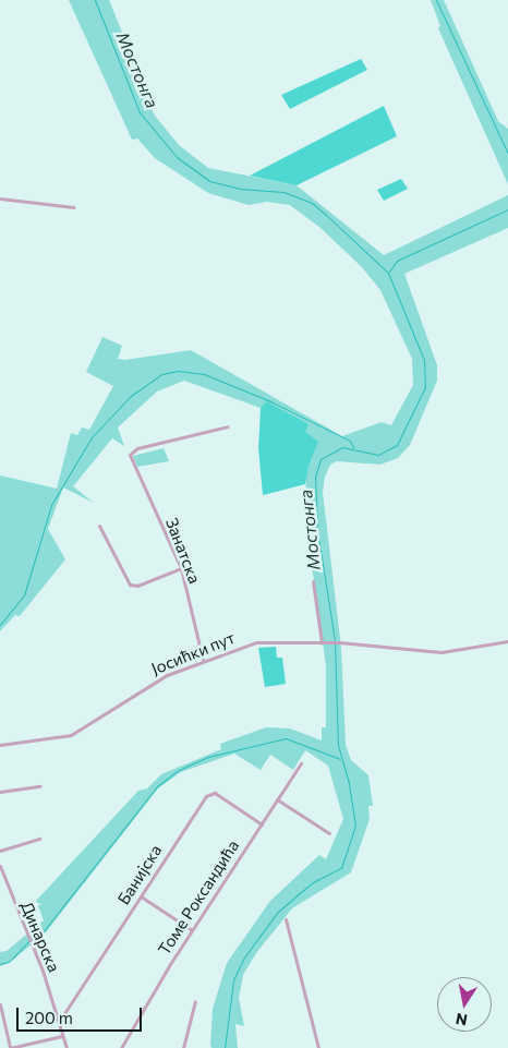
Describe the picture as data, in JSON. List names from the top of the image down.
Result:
{
  "streets": {
    "street": [
      "Занатска",
      "Јосићки пут",
      "Банијска",
      "Томе Роксандића",
      "Динарска"
    ]
  },
  "crossings": [
    ["Занатска", "Јосићки пут"],
    ["Банијска", "Томе Роксандића"],
    ["Банијска", "Динарска"]
  ],
  "water": ["Мостонга"],
  "scale_bar": "200 m",
  "north": "bottom"
}
